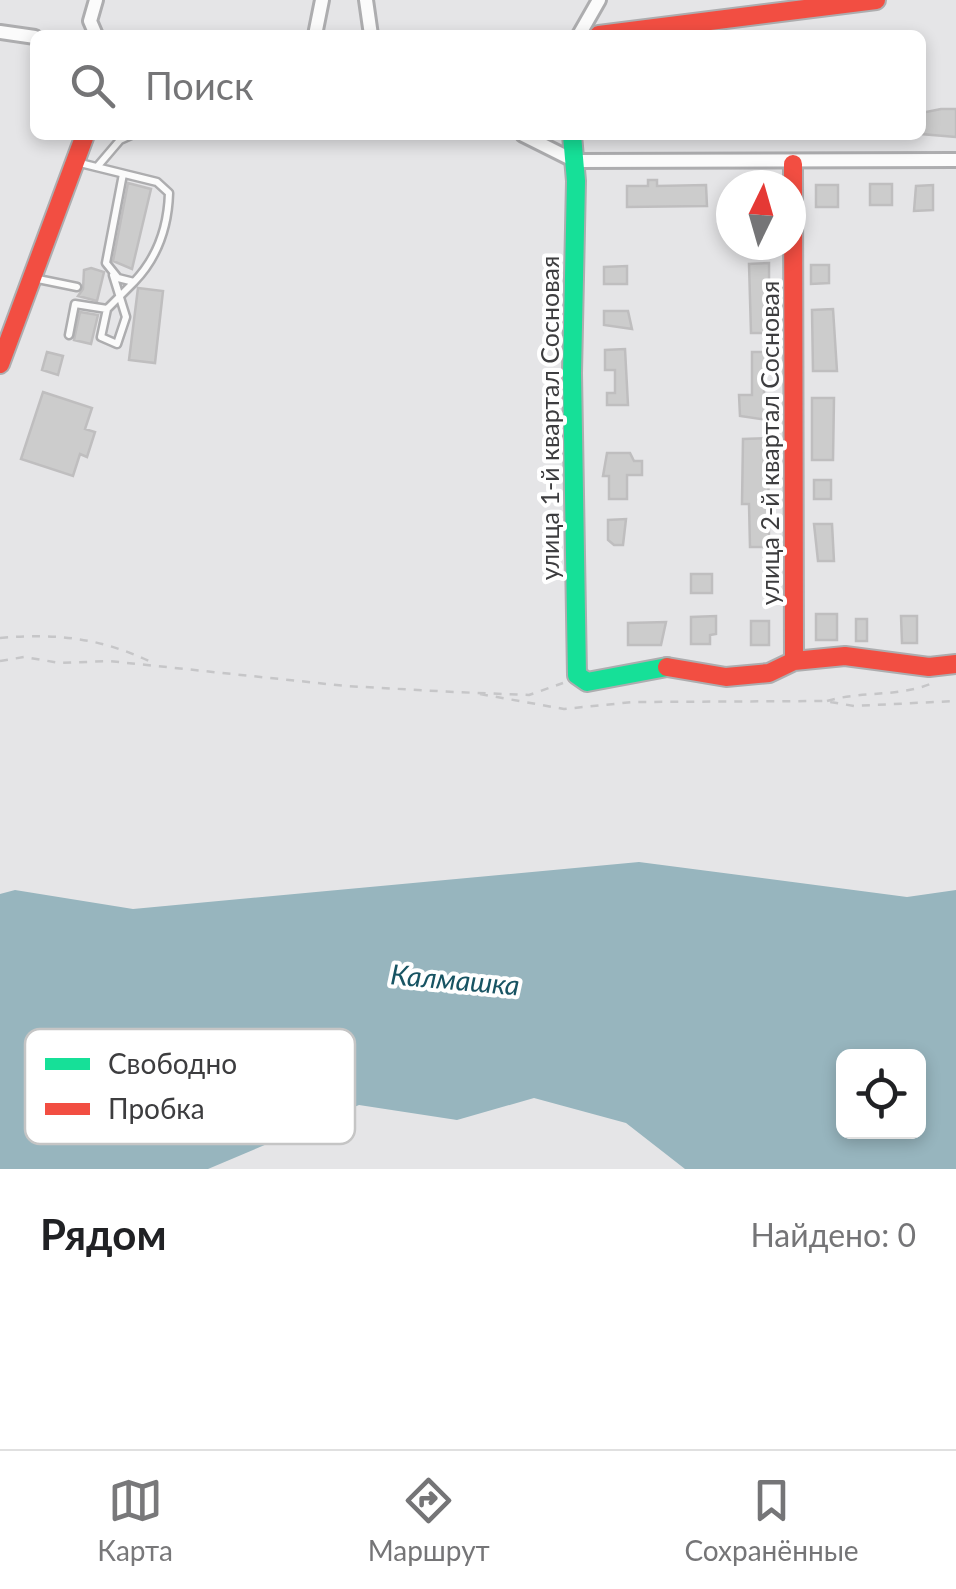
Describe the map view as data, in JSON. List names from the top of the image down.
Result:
{
  "streets": {
    "street": ["улица 1-й квартал Сосновая", "улица 2-й квартал Сосновая"]
  },
  "water": ["Калмашка"],
  "legend": ["Свободно", "Пробка"],
  "north": "top",
  "page": {
    "search": "Поиск",
    "heading": ["Рядом", "Найдено: 0"],
    "nav": ["Карта", "Маршрут", "Сохранённые"]
  }
}
